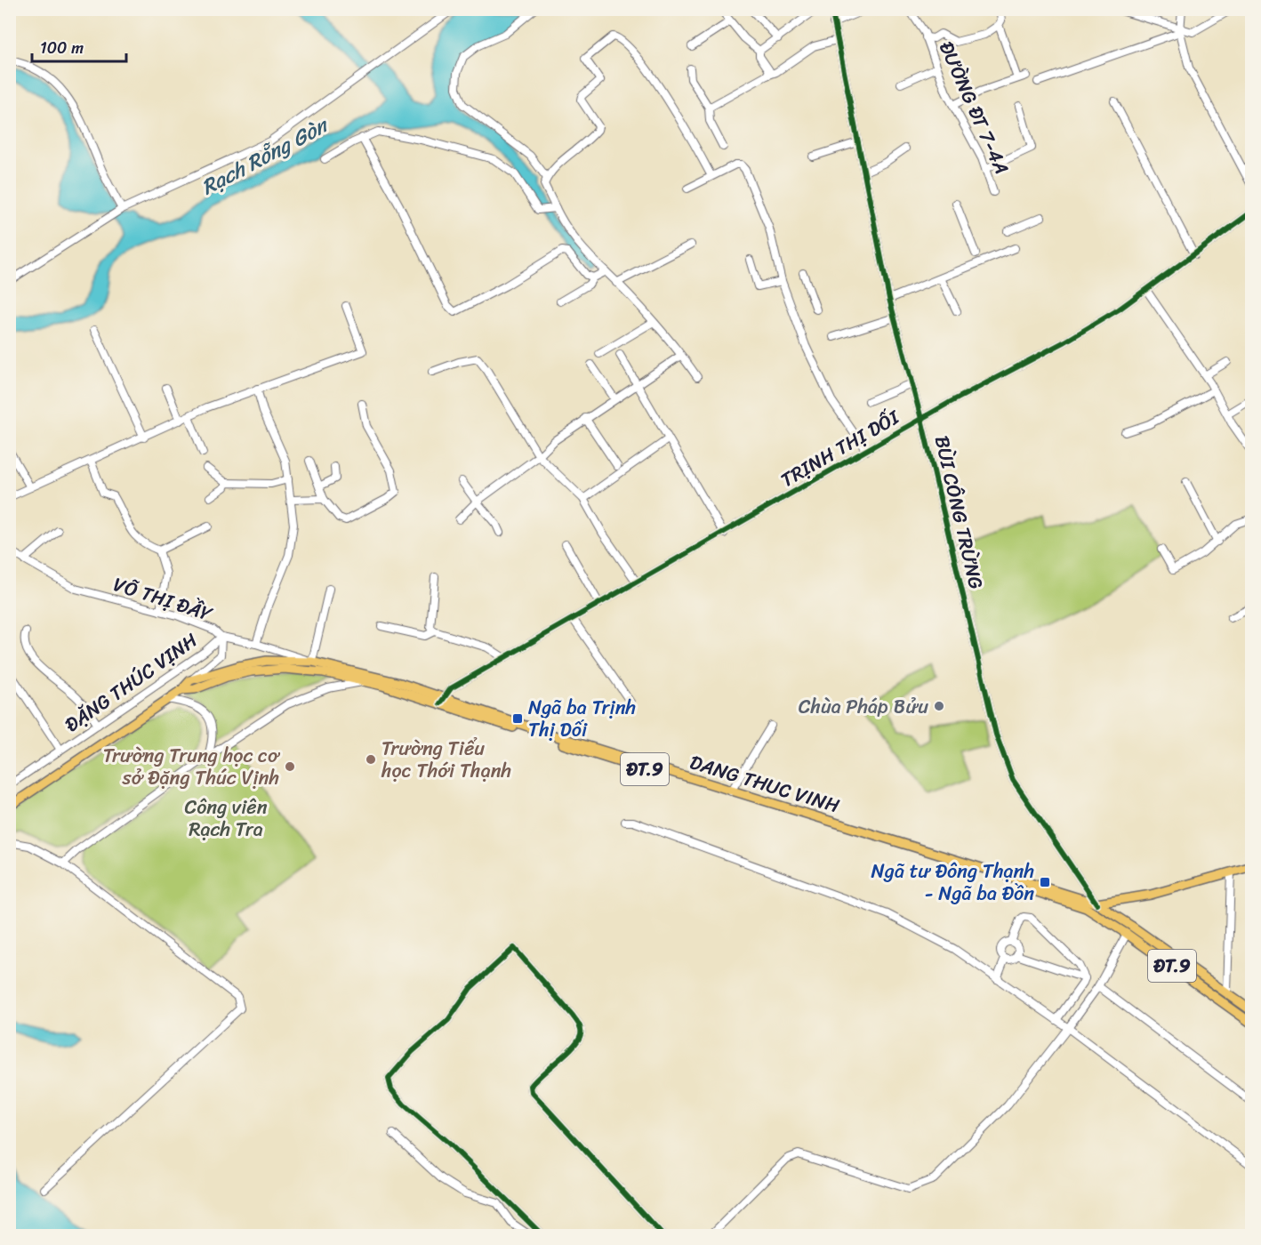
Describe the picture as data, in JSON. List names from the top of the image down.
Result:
{
  "streets": {
    "main road": ["ĐT.9", "DANG THUC VINH"],
    "street": [
      "ĐƯỜNG ĐT 7-4A",
      "TRỊNH THỊ DỐI",
      "BÙI CÔNG TRỪNG",
      "VÕ THỊ ĐẦY",
      "ĐẶNG THÚC VỊNH"
    ]
  },
  "crossings": [
    ["TRỊNH THỊ DỐI", "BÙI CÔNG TRỪNG"],
    ["TRỊNH THỊ DỐI", "DANG THUC VINH"],
    ["BÙI CÔNG TRỪNG", "DANG THUC VINH"],
    ["VÕ THỊ ĐẦY", "ĐẶNG THÚC VỊNH"],
    ["VÕ THỊ ĐẦY", "DANG THUC VINH"],
    ["ĐẶNG THÚC VỊNH", "DANG THUC VINH"]
  ],
  "water": ["Rạch Rỗng Gòn"],
  "parks": ["Công viên Rạch Tra"],
  "places": {
    "other": ["Chùa Pháp Bửu", "Trường Tiểu học Thới Thạnh", "Trường Trung học cơ sở Đặng Thúc Vịnh"],
    "transit": ["Ngã ba Trịnh Thị Dối", "Ngã tư Đông Thạnh - Ngã ba Đồn"]
  },
  "scale_bar": "100 m"
}
